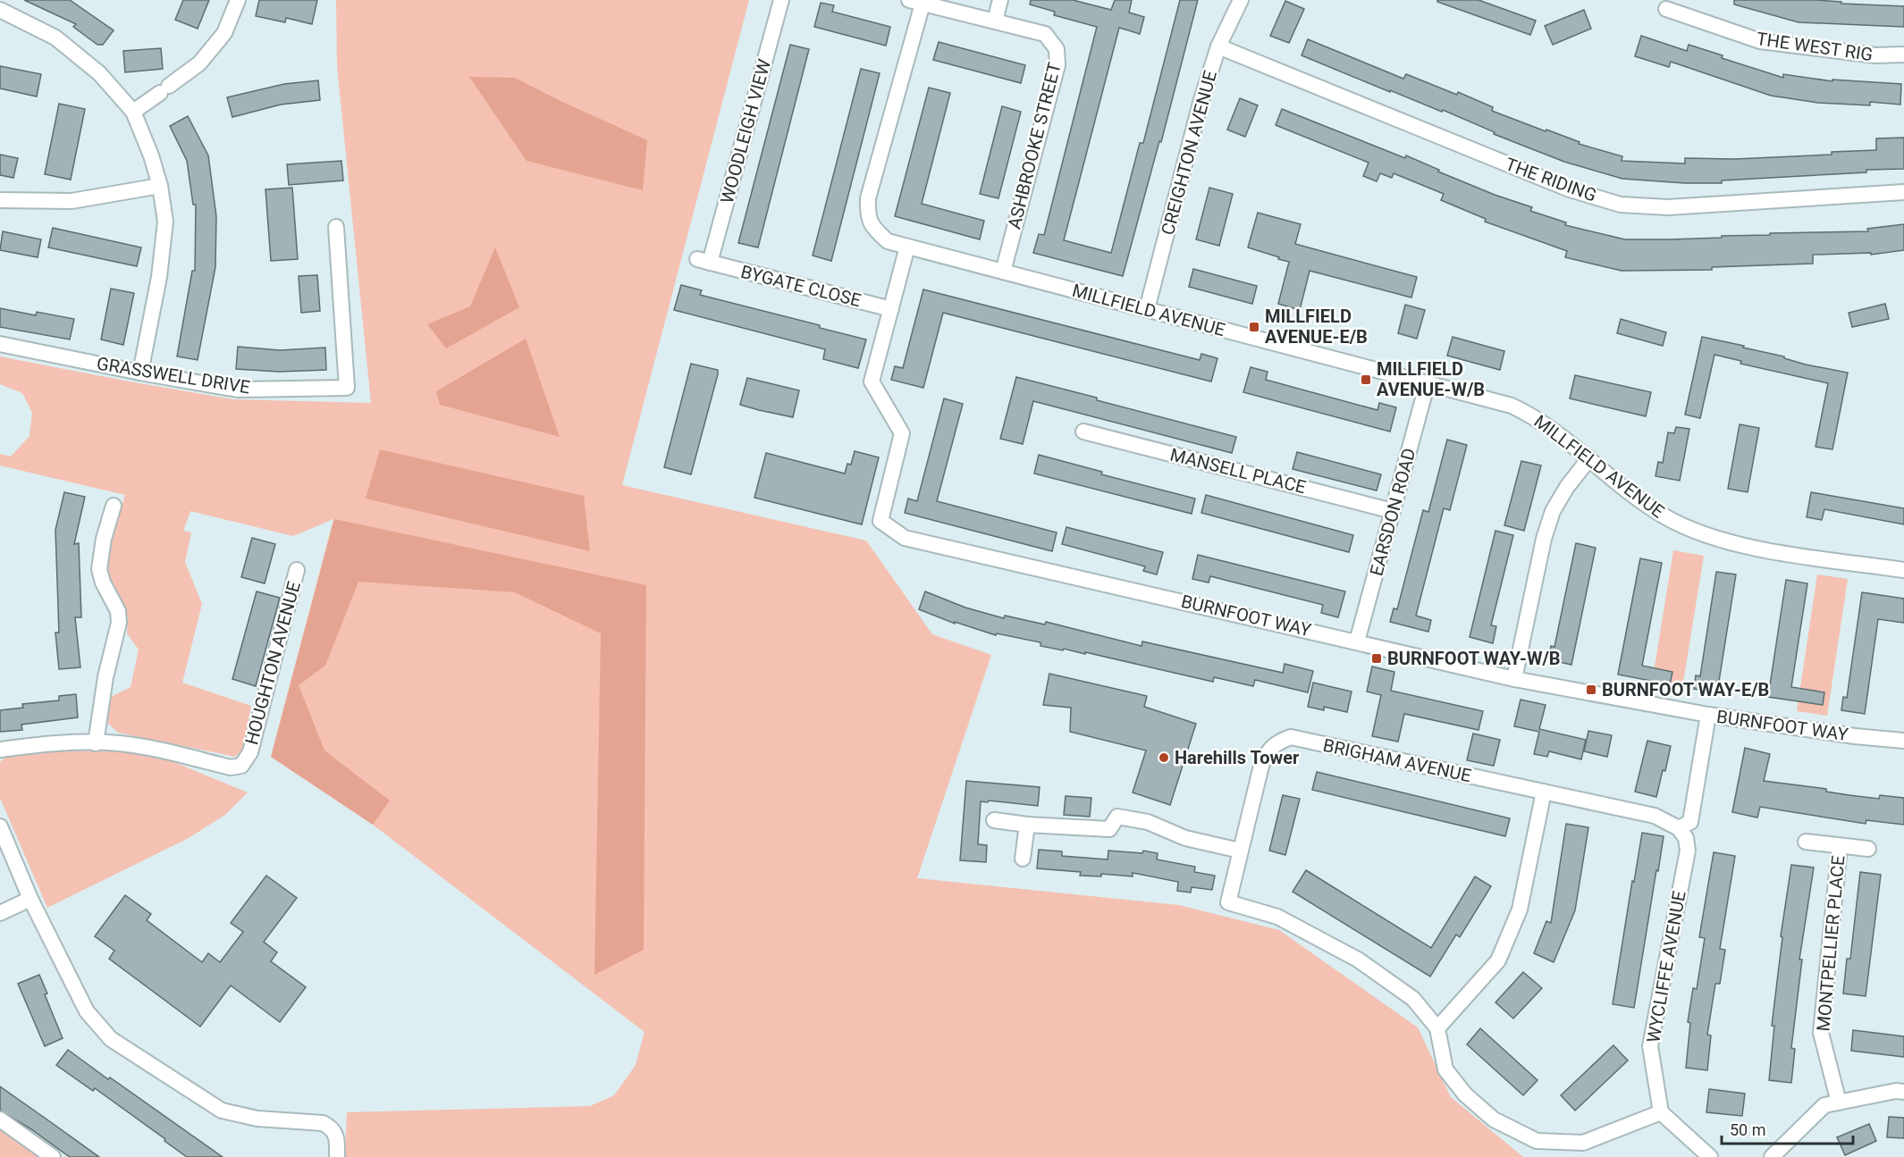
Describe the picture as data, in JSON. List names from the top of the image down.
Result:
{
  "streets": {
    "street": [
      "THE WEST RIG",
      "WOODLEIGH VIEW",
      "ASHBROOKE STREET",
      "CREIGHTON AVENUE",
      "THE RIDING",
      "BYGATE CLOSE",
      "MILLFIELD AVENUE",
      "GRASSWELL DRIVE",
      "MANSELL PLACE",
      "EARSDON ROAD",
      "BURNFOOT WAY",
      "HOUGHTON AVENUE",
      "BRIGHAM AVENUE",
      "MONTPELLIER PLACE",
      "WYCLIFFE AVENUE"
    ]
  },
  "crossings": [
    ["WOODLEIGH VIEW", "BYGATE CLOSE"],
    ["ASHBROOKE STREET", "MILLFIELD AVENUE"],
    ["CREIGHTON AVENUE", "THE RIDING"],
    ["CREIGHTON AVENUE", "MILLFIELD AVENUE"],
    ["BYGATE CLOSE", "BURNFOOT WAY"],
    ["MILLFIELD AVENUE", "EARSDON ROAD"],
    ["MILLFIELD AVENUE", "BURNFOOT WAY"],
    ["MANSELL PLACE", "EARSDON ROAD"],
    ["EARSDON ROAD", "BURNFOOT WAY"],
    ["BRIGHAM AVENUE", "WYCLIFFE AVENUE"]
  ],
  "places": {
    "transit": [
      "MILLFIELD AVENUE-E/B",
      "MILLFIELD AVENUE-W/B",
      "BURNFOOT WAY-W/B",
      "BURNFOOT WAY-E/B"
    ],
    "other": ["Harehills Tower"]
  },
  "scale_bar": "50 m"
}
